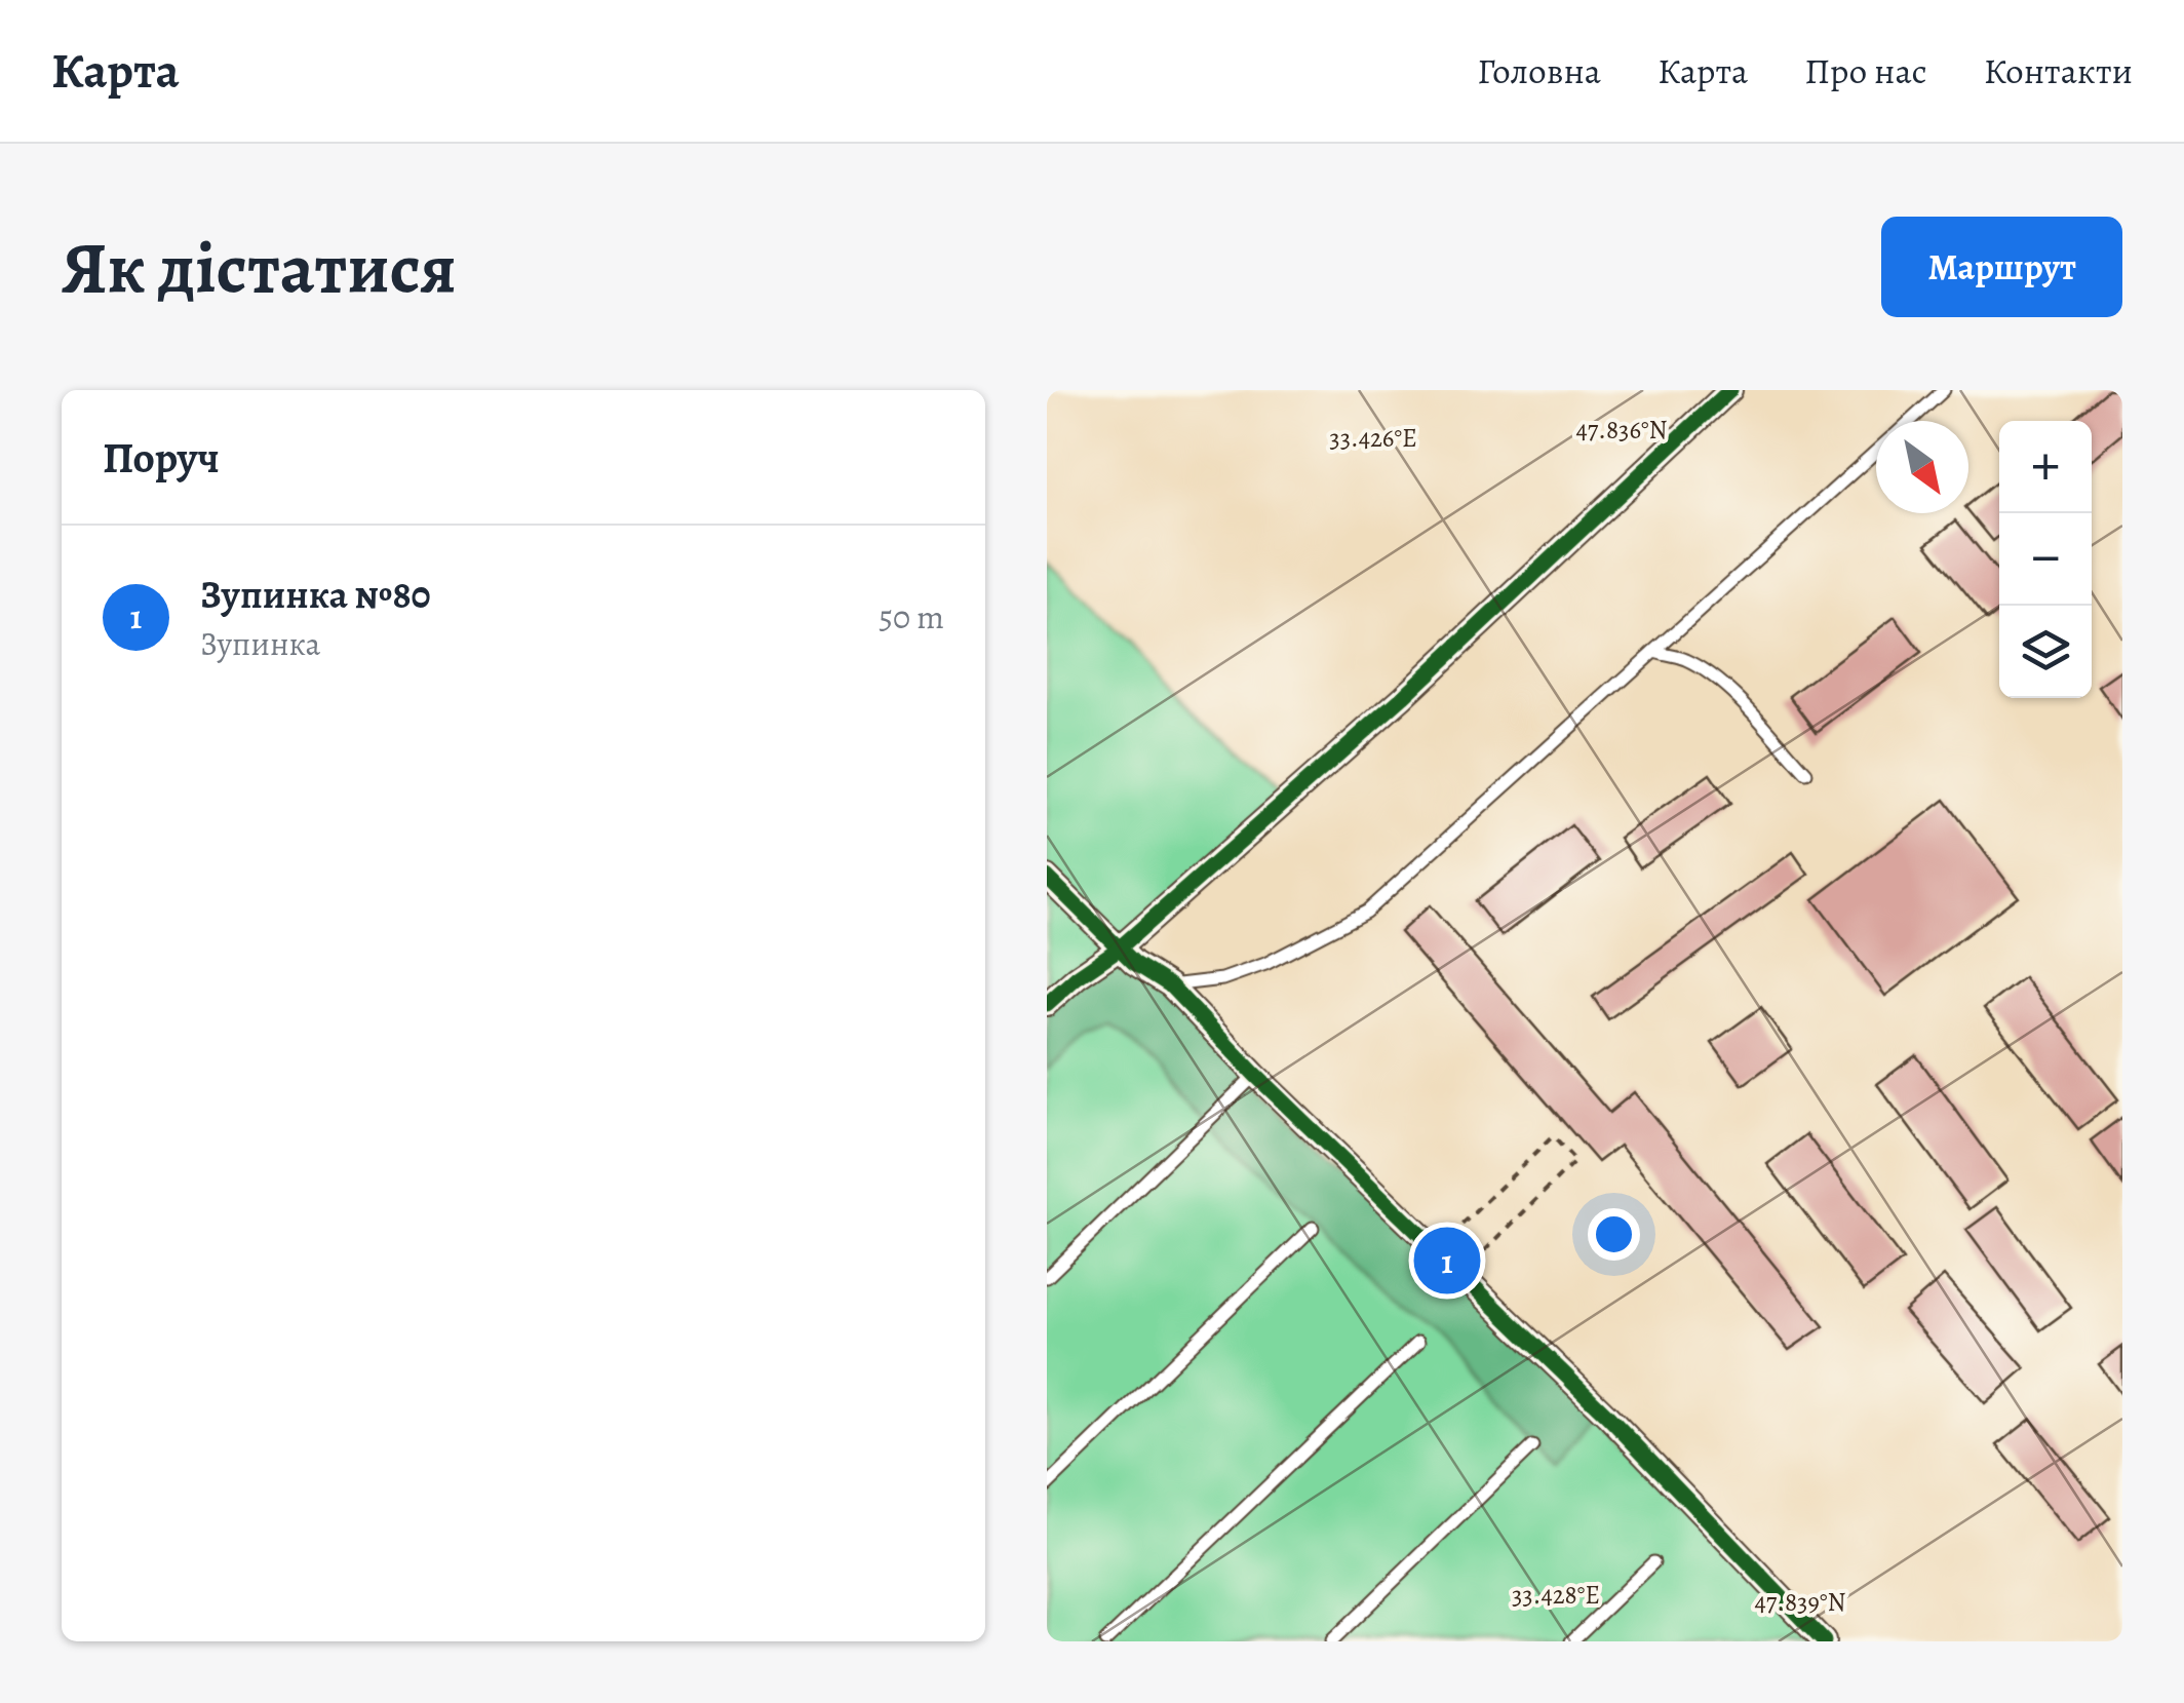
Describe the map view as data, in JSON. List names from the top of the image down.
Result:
{
  "north": "bottom right",
  "page": {
    "header": "Карта",
    "nav": [
      "Головна",
      "Карта",
      "Про нас",
      "Контакти"
    ],
    "buttons": "Маршрут",
    "title": "Як дістатися",
    "heading": "Поруч",
    "map_buttons": ["+", "−"],
    "list": [
      {
        "mark": "1",
        "name": "Зупинка №80",
        "note": "Зупинка",
        "value": "50 m"
      }
    ],
    "pins": "1"
  },
  "coordinates": [
    "47.836°N",
    "33.426°E",
    "33.428°E",
    "47.839°N"
  ]
}
